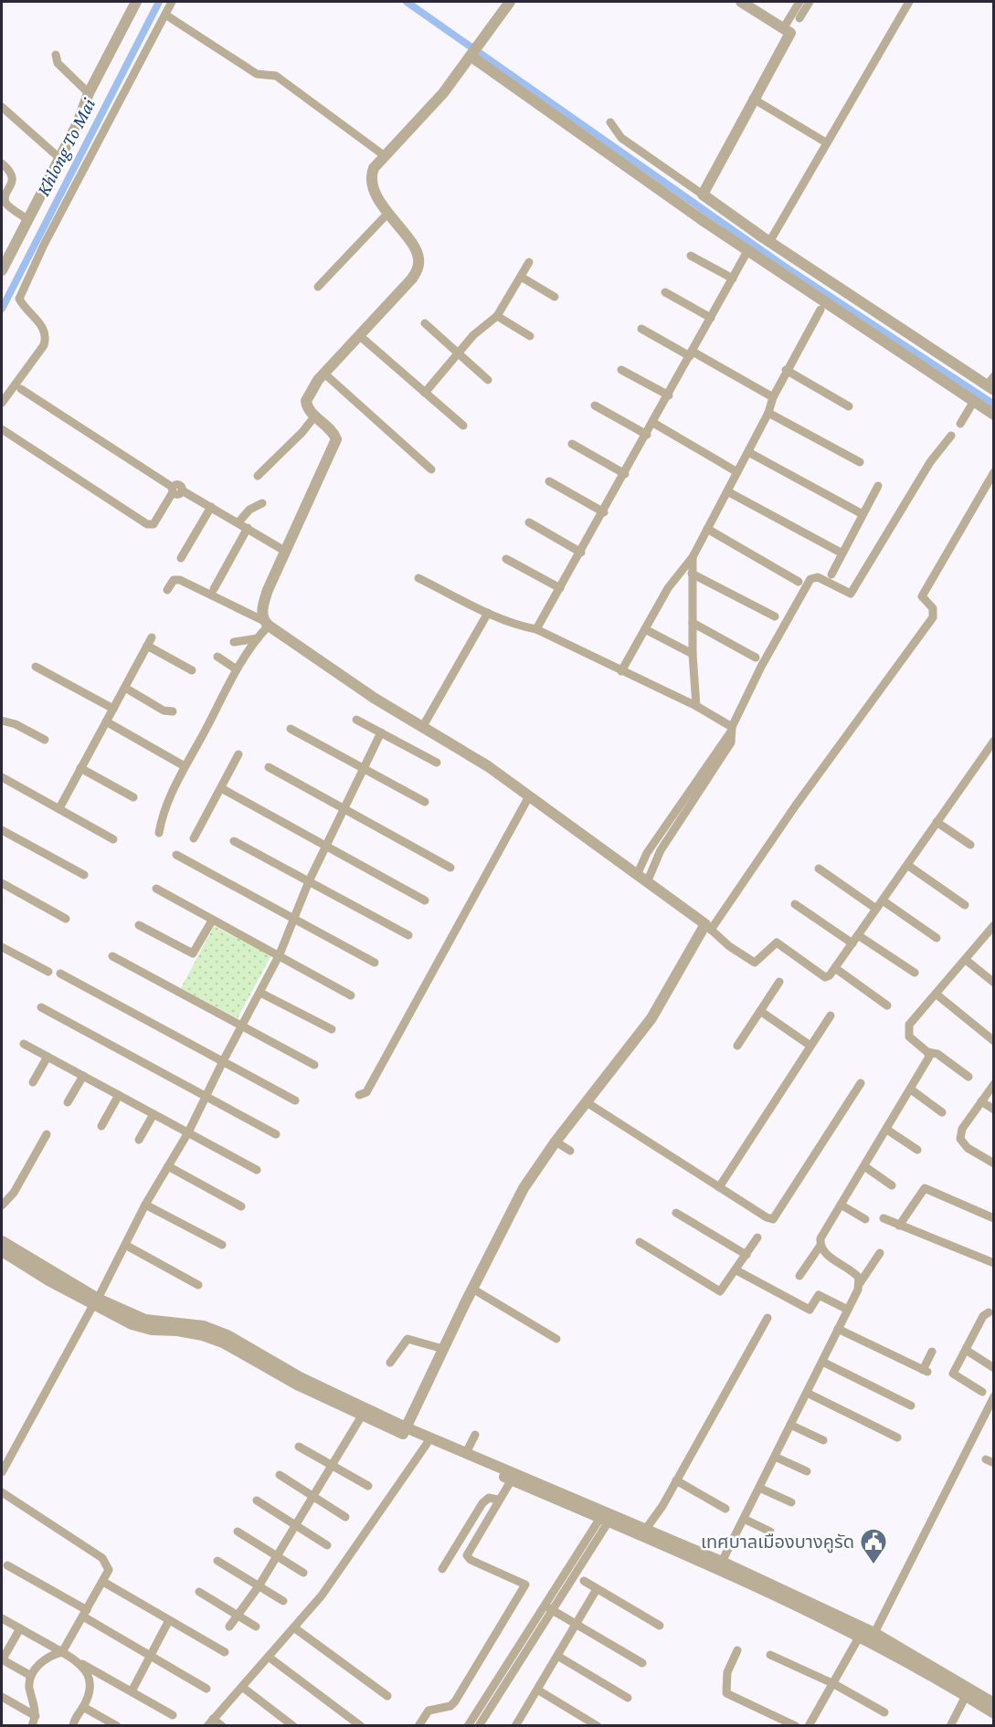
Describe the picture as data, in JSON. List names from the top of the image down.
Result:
{
  "water": ["Khlong To Mai"],
  "places": {
    "public building": ["เทศบาลเมืองบางคูรัด"]
  }
}
